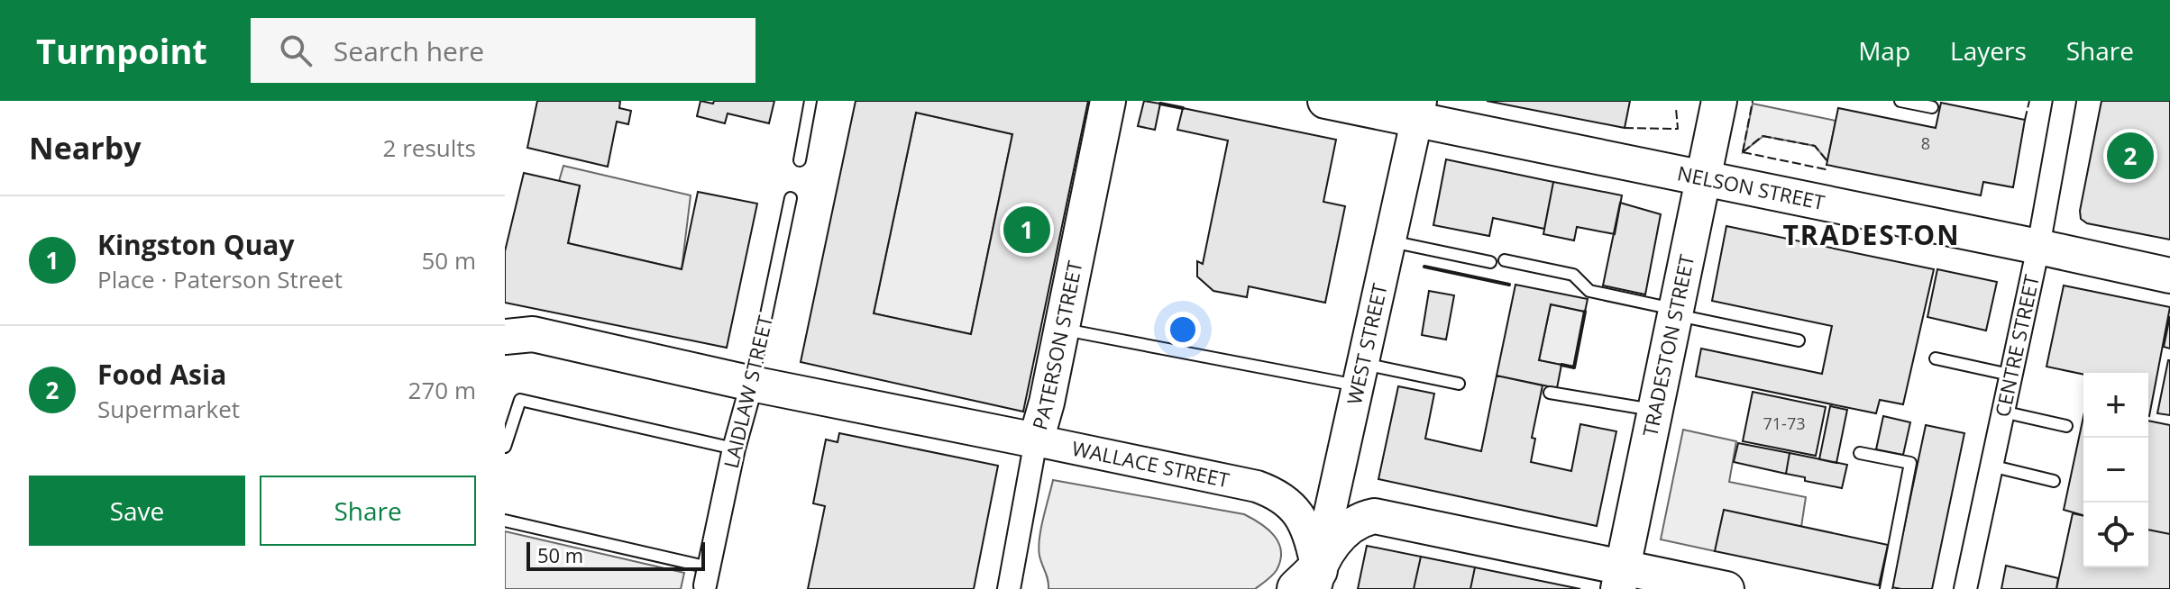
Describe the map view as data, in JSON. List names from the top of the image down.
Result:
{
  "streets": {
    "main road": [
      "NELSON STREET",
      "PATERSON STREET",
      "TRADESTON STREET",
      "WALLACE STREET"
    ],
    "street": ["WEST STREET", "CENTRE STREET", "LAIDLAW STREET"]
  },
  "crossings": [
    ["NELSON STREET", "WEST STREET"],
    ["NELSON STREET", "TRADESTON STREET"],
    ["NELSON STREET", "CENTRE STREET"],
    ["PATERSON STREET", "WALLACE STREET"],
    ["WEST STREET", "WALLACE STREET"],
    ["LAIDLAW STREET", "WALLACE STREET"]
  ],
  "districts": ["TRADESTON"],
  "house_numbers": ["8", "71-73"],
  "scale_bar": "50 m",
  "page": {
    "header": "Turnpoint",
    "search": "Search here",
    "nav": ["Map", "Layers", "Share"],
    "heading": ["Nearby", "2 results"],
    "pins": ["2", "1"],
    "list": [
      {
        "mark": "1",
        "name": "Kingston Quay",
        "note": "Place · Paterson Street",
        "value": "50 m"
      },
      {
        "mark": "2",
        "name": "Food Asia",
        "note": "Supermarket",
        "value": "270 m"
      }
    ],
    "map_buttons": ["+", "−"],
    "buttons": ["Save", "Share"],
    "scale": "50 m"
  }
}
